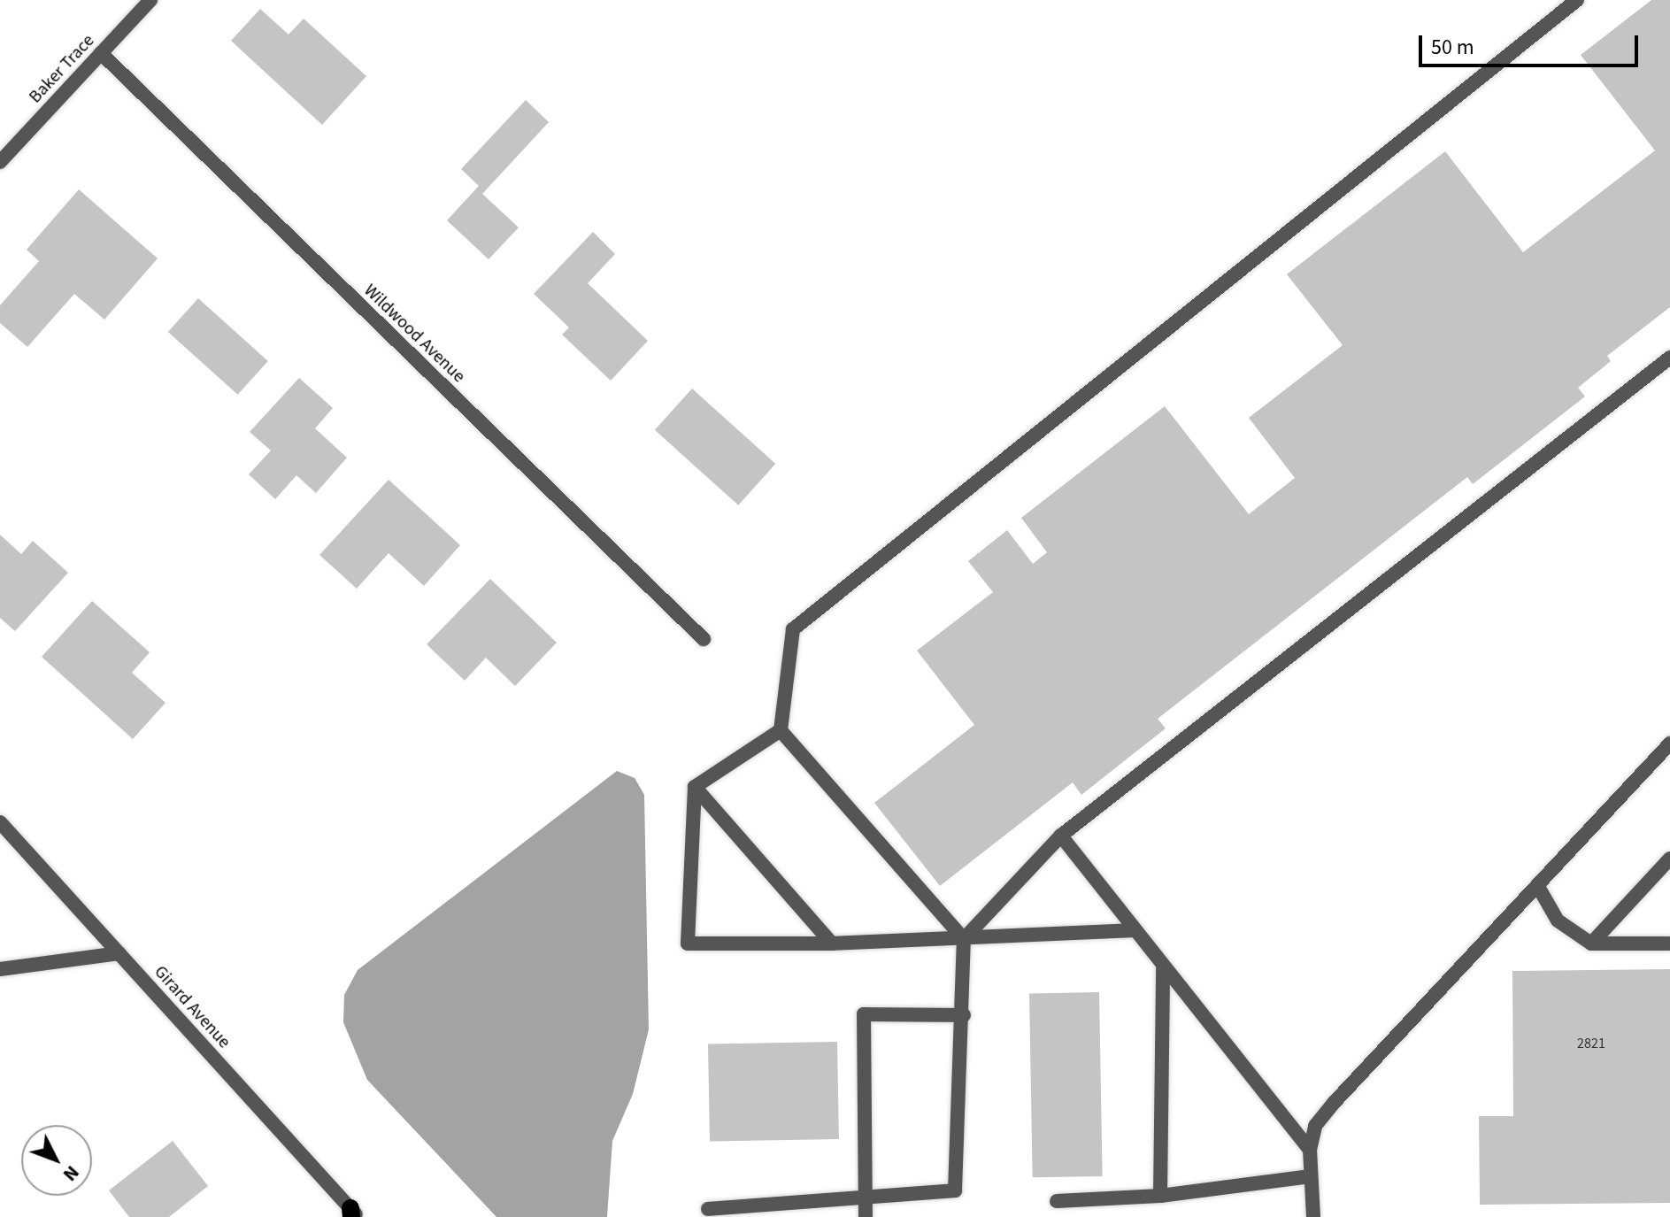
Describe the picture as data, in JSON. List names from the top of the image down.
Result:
{
  "streets": {
    "street": ["Baker Trace", "Wildwood Avenue", "Girard Avenue"]
  },
  "crossings": [
    ["Baker Trace", "Wildwood Avenue"]
  ],
  "house_numbers": ["2821"],
  "scale_bar": "50 m",
  "north": "bottom right"
}
